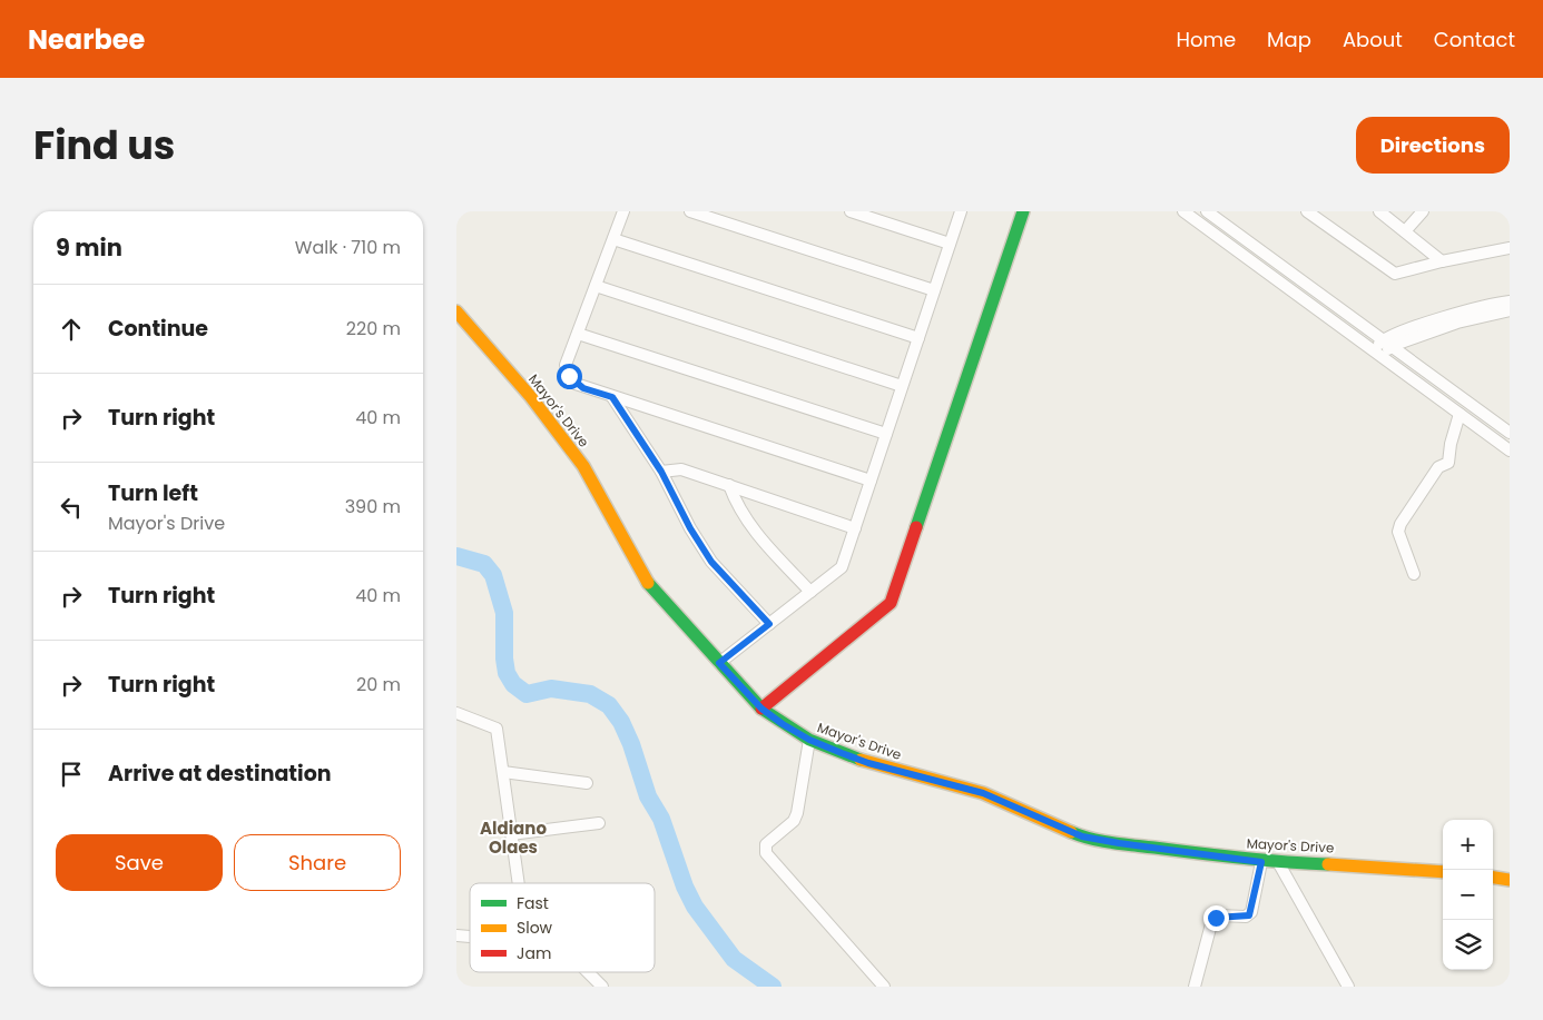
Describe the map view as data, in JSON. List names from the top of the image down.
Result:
{
  "streets": {
    "street": ["Mayor's Drive"]
  },
  "districts": ["Aldiano Olaes"],
  "legend": ["Fast", "Slow", "Jam"],
  "page": {
    "header": "Nearbee",
    "nav": [
      "Home",
      "Map",
      "About",
      "Contact"
    ],
    "title": "Find us",
    "buttons": [
      "Directions",
      ["Save", "Share"]
    ],
    "heading": ["9 min", "Walk · 710 m"],
    "list": [
      ["Continue", "220 m"],
      ["Turn right", "40 m"],
      ["Turn left", "Mayor's Drive", "390 m"],
      ["Turn right", "40 m"],
      ["Turn right", "20 m"],
      "Arrive at destination"
    ],
    "map_buttons": ["+", "−"]
  }
}
